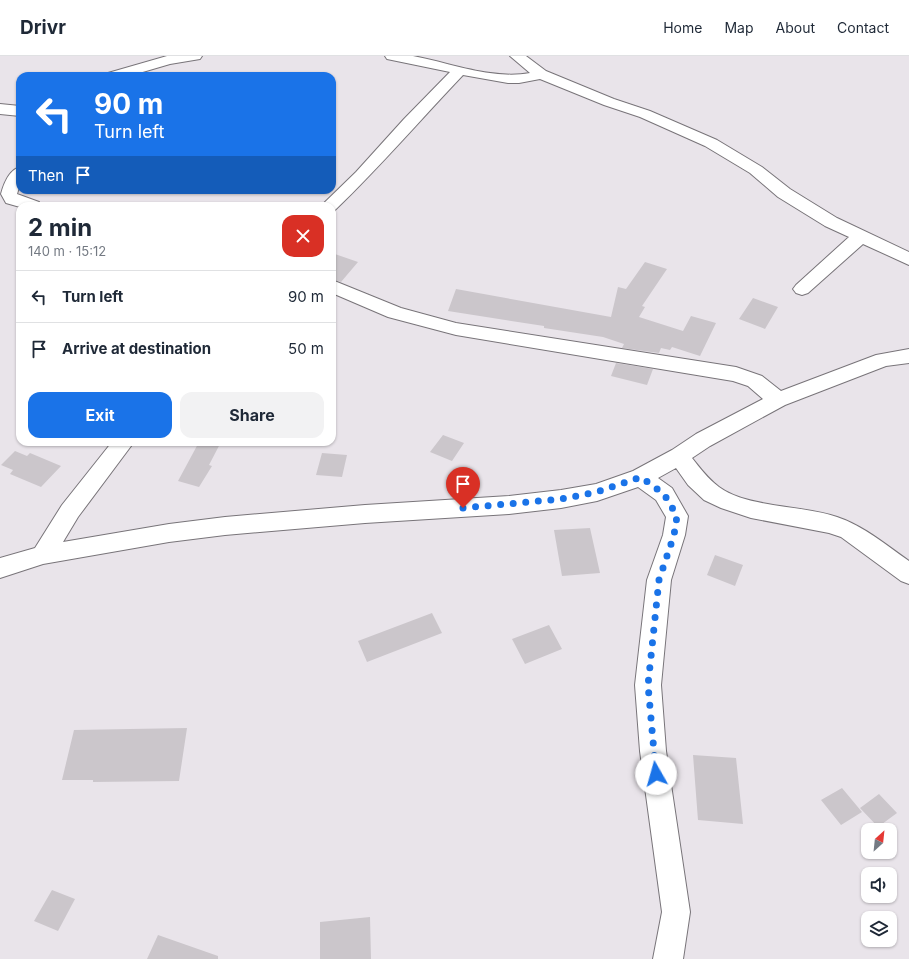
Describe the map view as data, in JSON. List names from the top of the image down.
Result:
{
  "north": "top right",
  "page": {
    "header": "Drivr",
    "nav": [
      "Home",
      "Map",
      "About",
      "Contact"
    ],
    "turn": ["90 m", "Turn left"],
    "then": "Then",
    "heading": ["2 min", "140 m · 15:12"],
    "list": [
      {
        "name": "Turn left",
        "value": "90 m"
      },
      {
        "name": "Arrive at destination",
        "value": "50 m"
      }
    ],
    "buttons": ["Exit", "Share"]
  }
}
